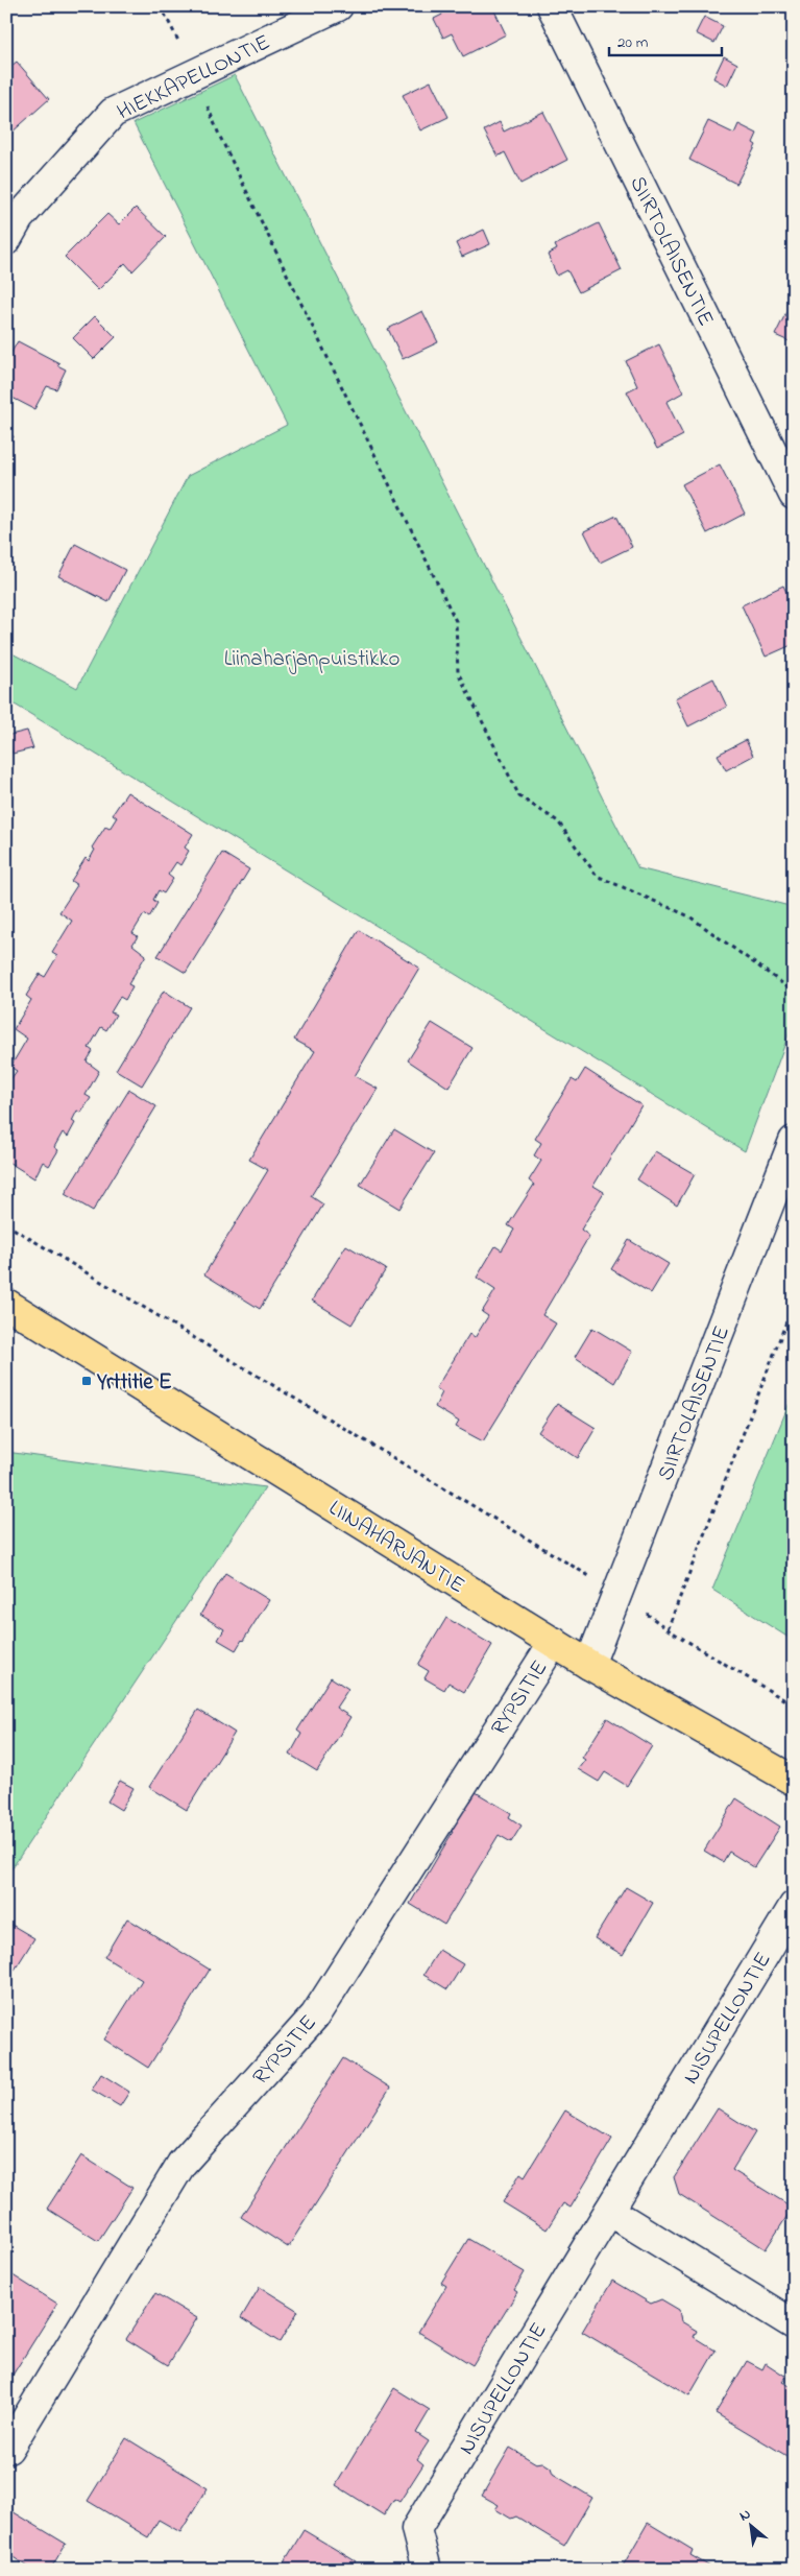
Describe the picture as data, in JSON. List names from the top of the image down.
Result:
{
  "streets": {
    "main road": ["LIINAHARJANTIE"],
    "street": [
      "HIEKKAPELLONTIE",
      "SIIRTOLAISENTIE",
      "RYPSITIE",
      "NISUPELLONTIE"
    ]
  },
  "crossings": [
    ["SIIRTOLAISENTIE", "LIINAHARJANTIE"],
    ["LIINAHARJANTIE", "RYPSITIE"]
  ],
  "parks": ["Liinaharjanpuistikko"],
  "places": {
    "transit": ["Yrttitie E"]
  },
  "scale_bar": "20 m",
  "north": "top left"
}
